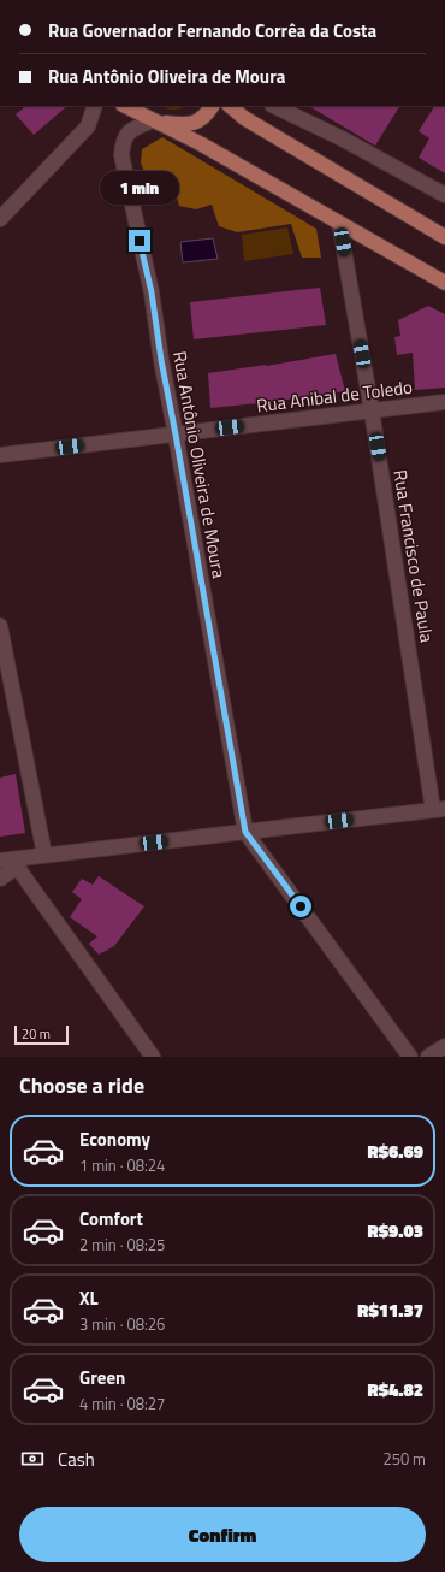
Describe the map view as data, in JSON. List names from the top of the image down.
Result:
{
  "streets": {
    "street": ["Rua Anibal de Toledo", "Rua Antônio Oliveira de Moura", "Rua Francisco de Paula"]
  },
  "crossings": [
    ["Rua Anibal de Toledo", "Rua Antônio Oliveira de Moura"],
    ["Rua Anibal de Toledo", "Rua Francisco de Paula"]
  ],
  "scale_bar": "20 m",
  "page": {
    "banner": ["Rua Governador Fernando Corrêa da Costa", "Rua Antônio Oliveira de Moura"],
    "bubble": "1 min",
    "scale": "20 m",
    "heading": "Choose a ride",
    "list": [
      {
        "name": "Economy",
        "note": "1 min · 08:24",
        "value": "R$6.69"
      },
      {
        "name": "Comfort",
        "note": "2 min · 08:25",
        "value": "R$9.03"
      },
      {
        "name": "XL",
        "note": "3 min · 08:26",
        "value": "R$11.37"
      },
      {
        "name": "Green",
        "note": "4 min · 08:27",
        "value": "R$4.82"
      }
    ],
    "pay": ["Cash", "250 m"],
    "buttons": "Confirm"
  }
}
